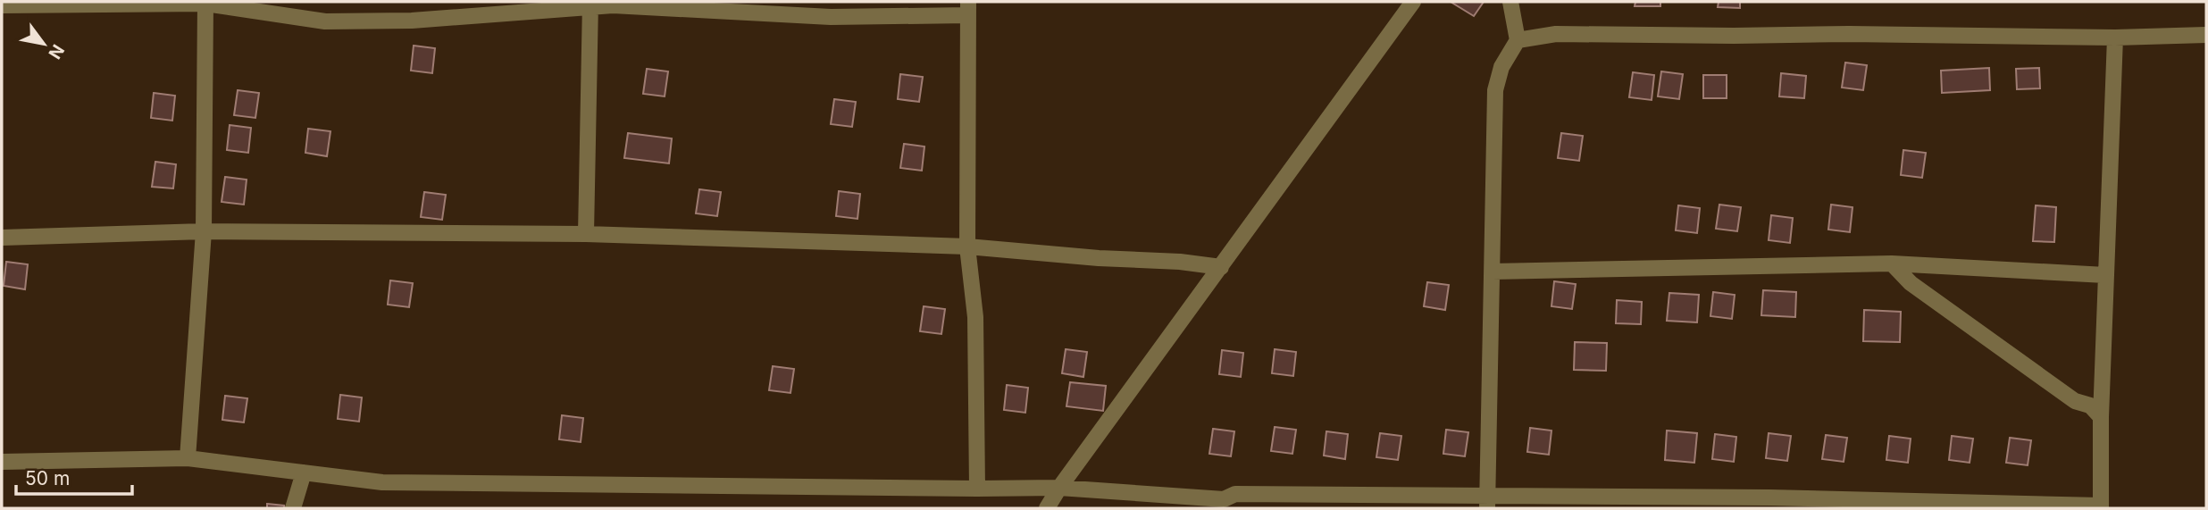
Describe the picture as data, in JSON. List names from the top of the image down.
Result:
{
  "scale_bar": "50 m",
  "north": "bottom right"
}
